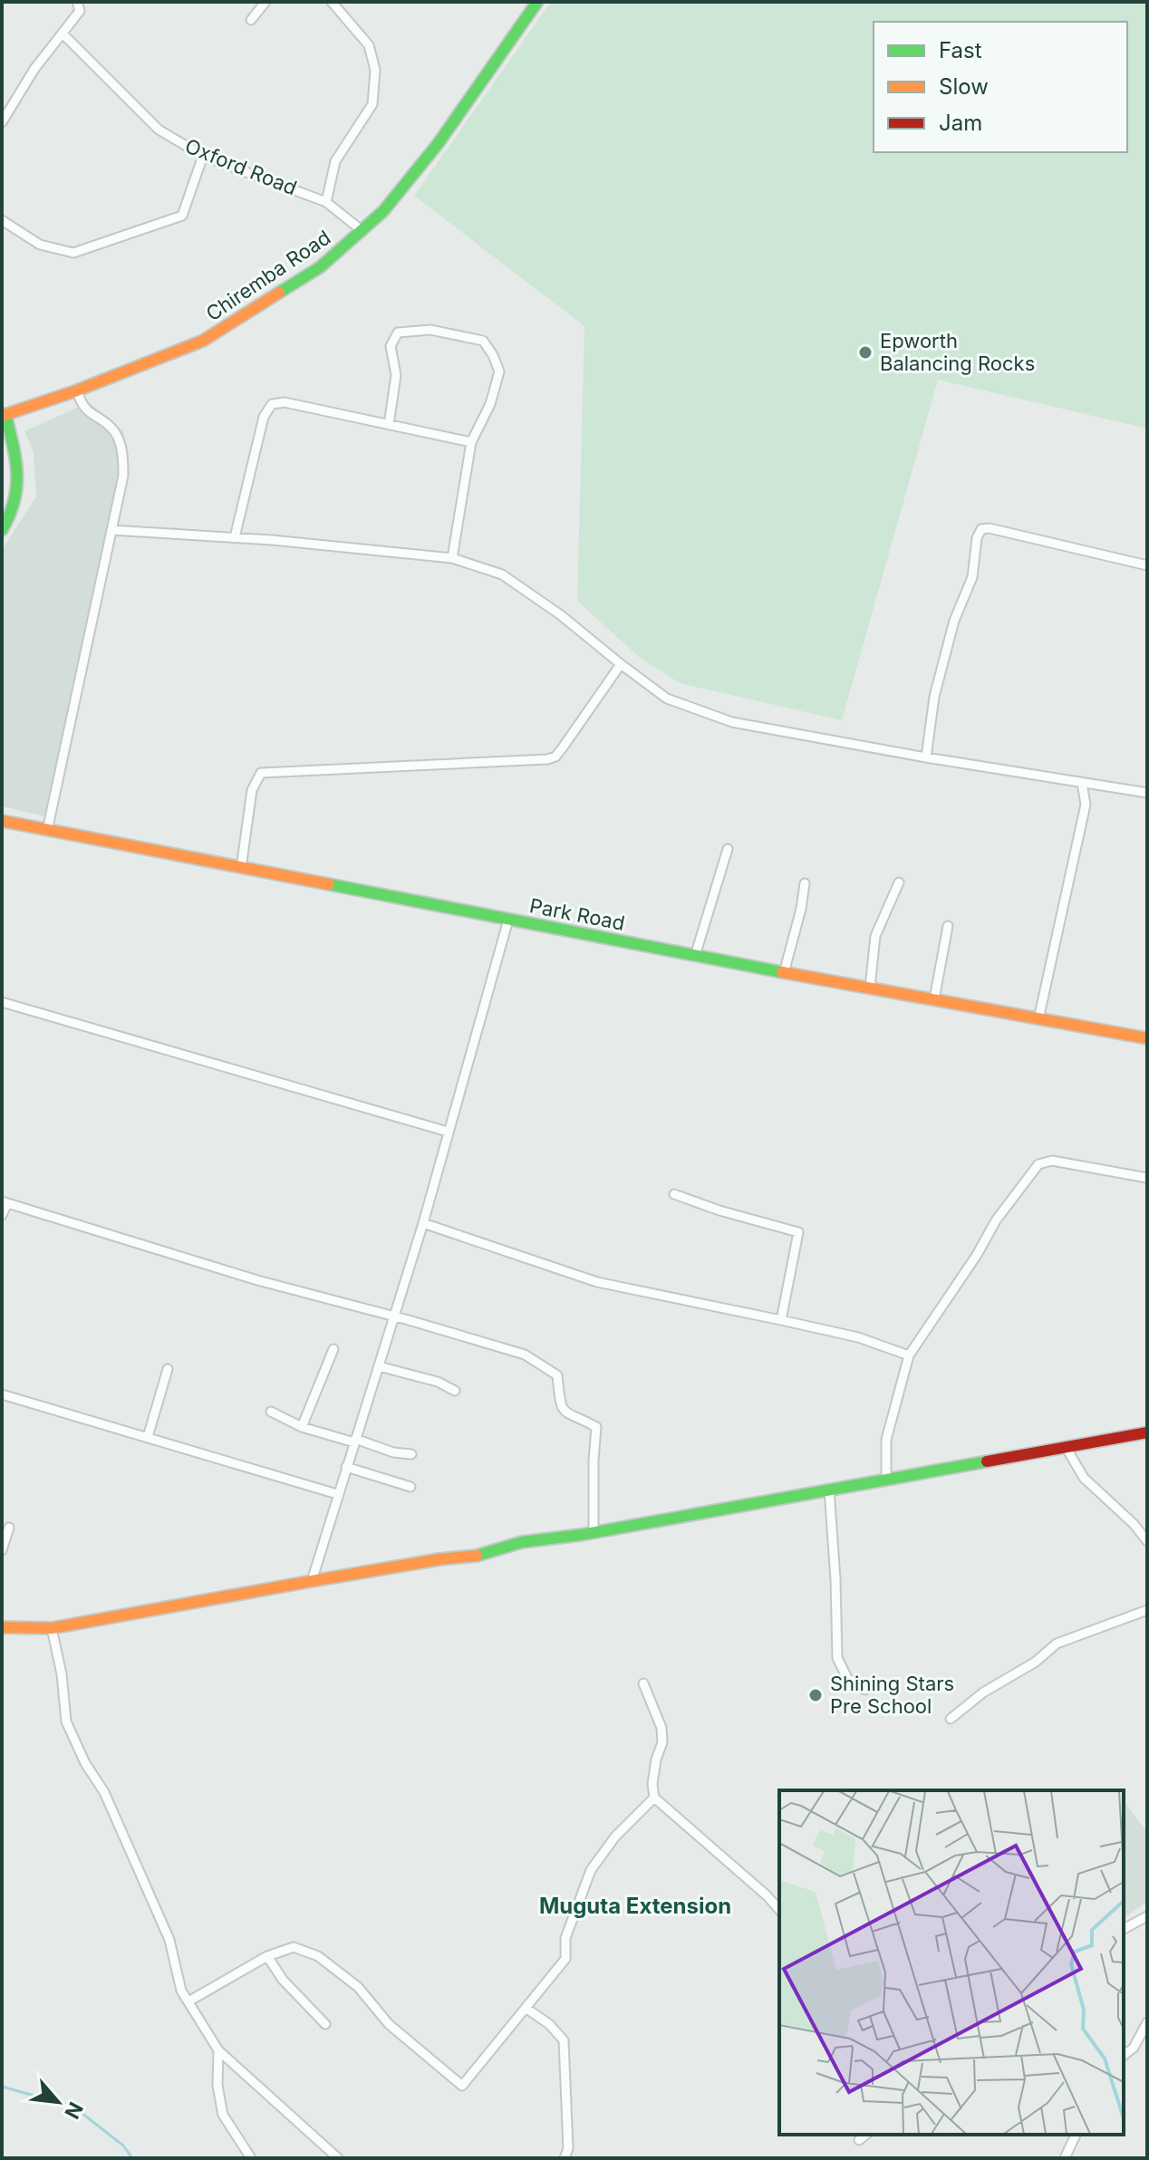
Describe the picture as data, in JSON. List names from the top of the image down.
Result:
{
  "streets": {
    "street": ["Oxford Road", "Chiremba Road", "Park Road"]
  },
  "crossings": [
    ["Oxford Road", "Chiremba Road"]
  ],
  "districts": ["Muguta Extension"],
  "places": ["Epworth Balancing Rocks", "Shining Stars Pre School"],
  "legend": ["Fast", "Slow", "Jam"],
  "north": "bottom right"
}
